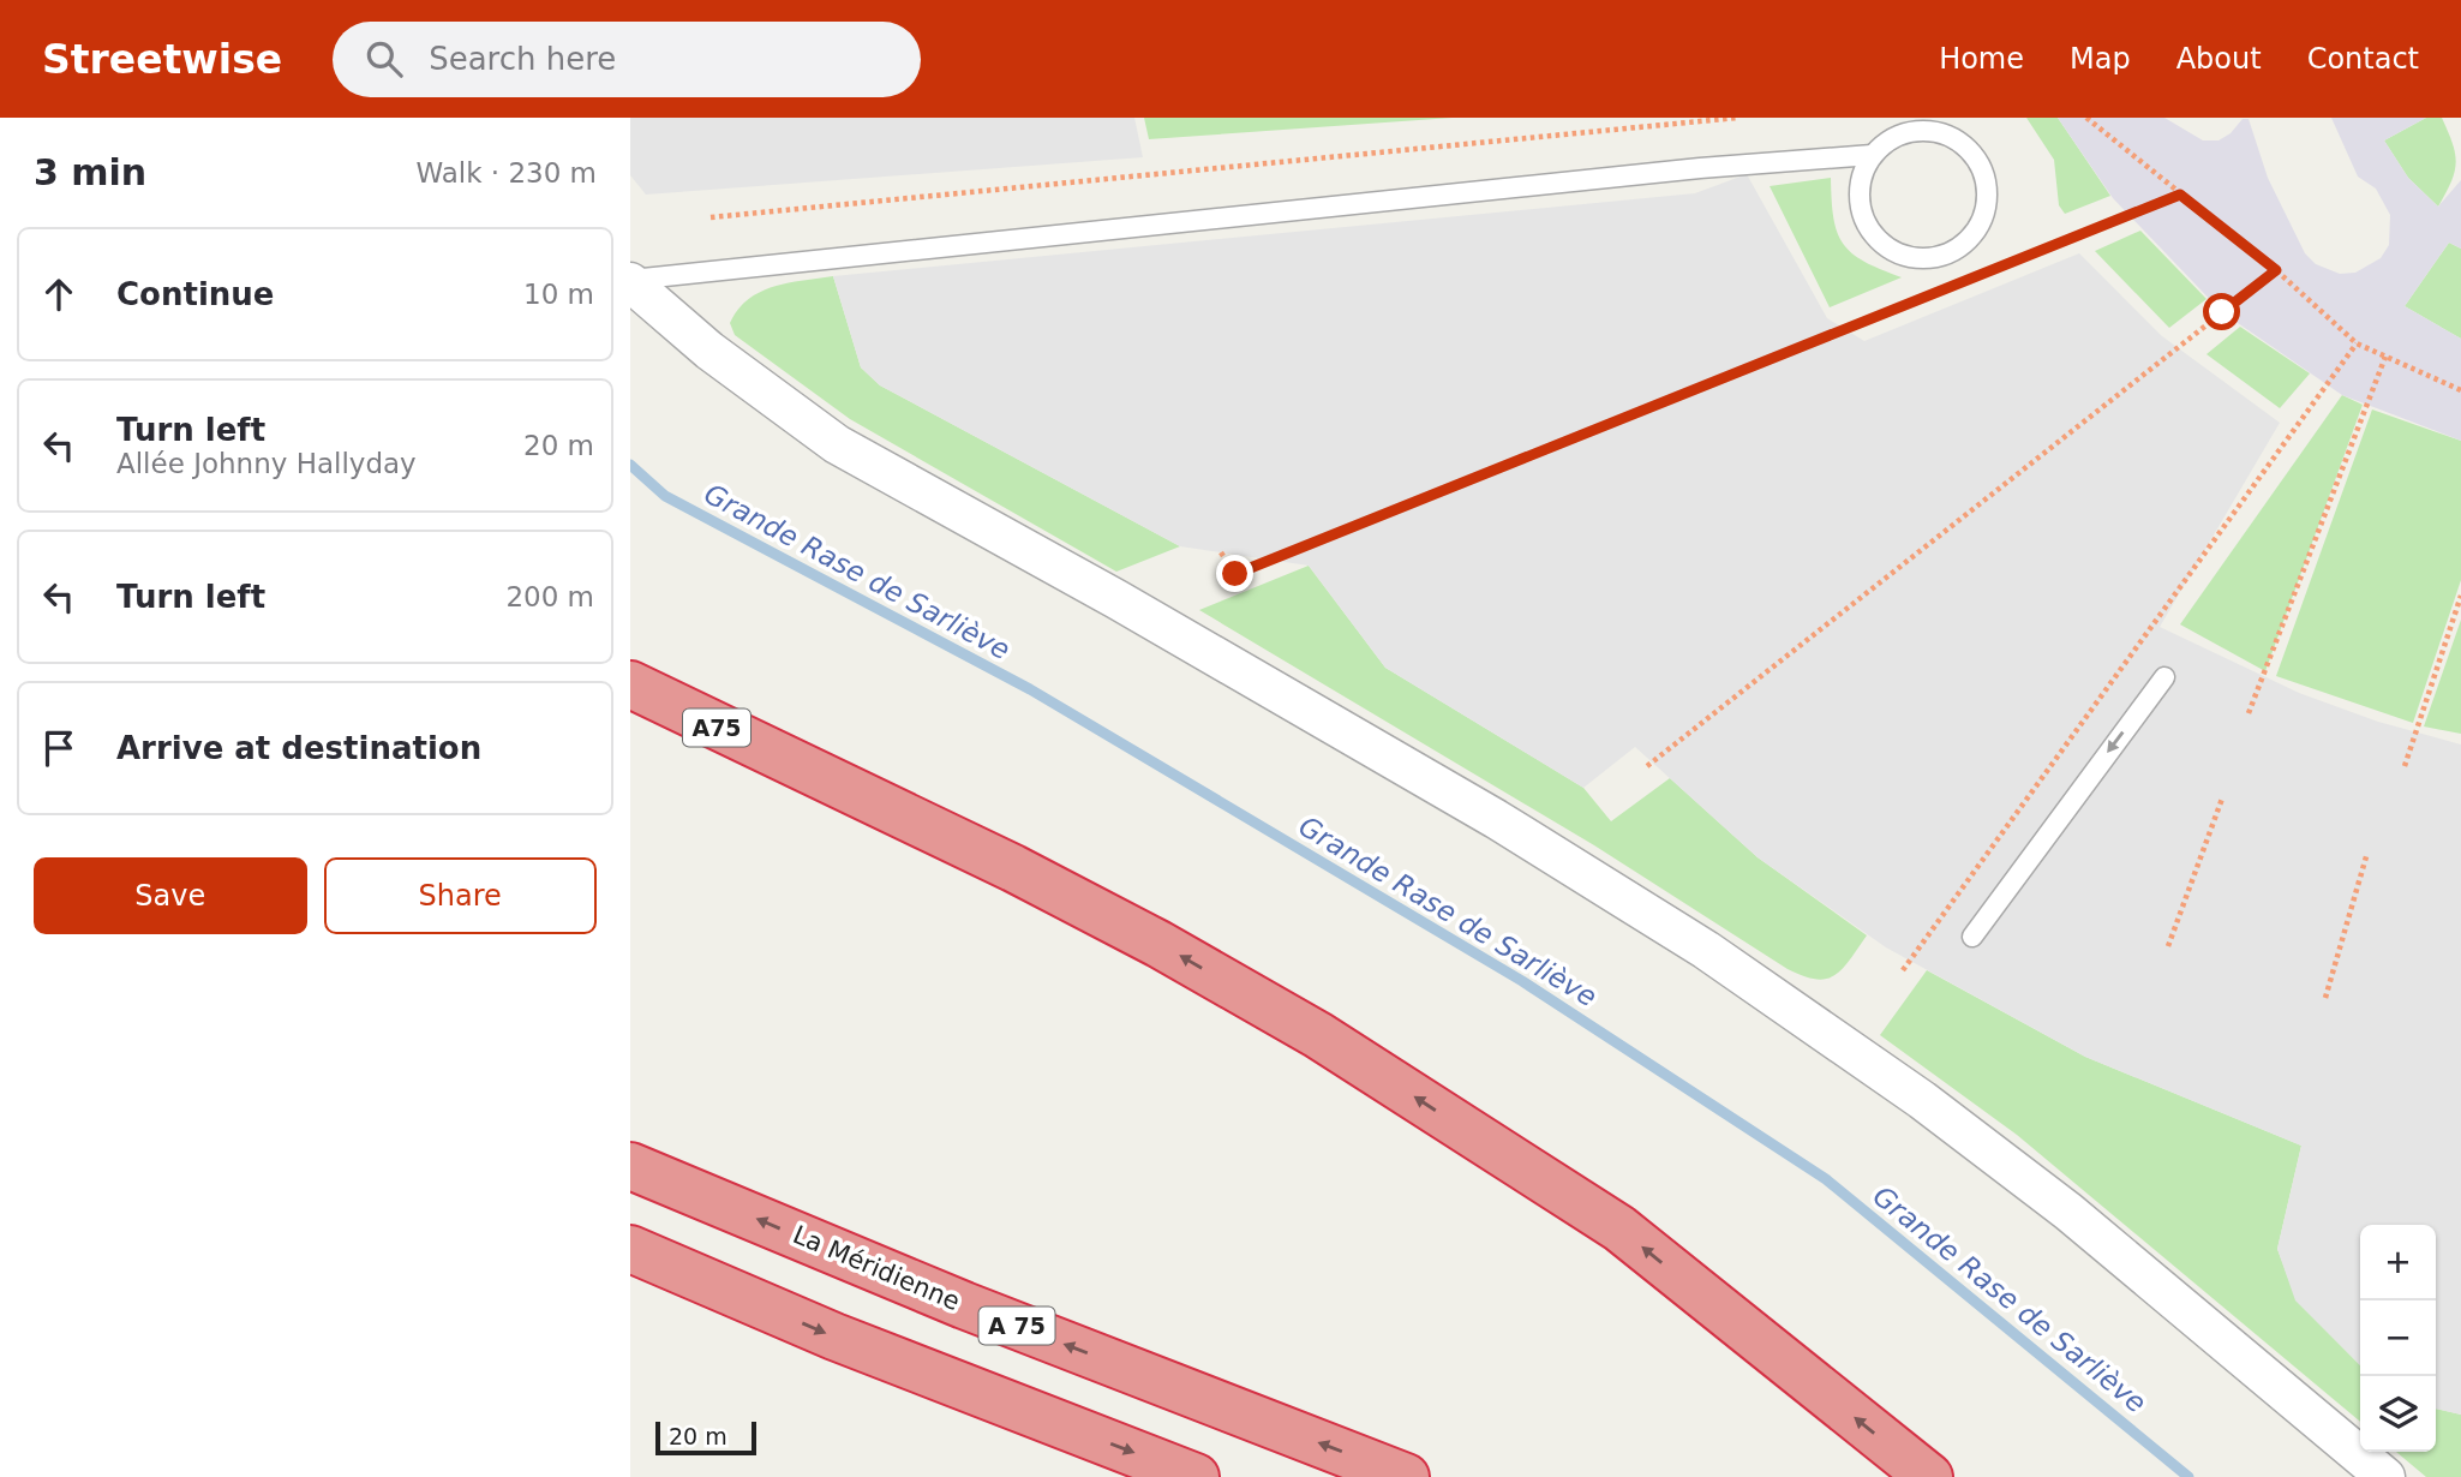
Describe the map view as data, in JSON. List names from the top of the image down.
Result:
{
  "streets": {
    "highway": ["A75", "La Méridienne", "A 75"]
  },
  "water": ["Grande Rase de Sarliève"],
  "scale_bar": "20 m",
  "page": {
    "header": "Streetwise",
    "search": "Search here",
    "nav": [
      "Home",
      "Map",
      "About",
      "Contact"
    ],
    "heading": ["3 min", "Walk · 230 m"],
    "list": [
      ["Continue", "10 m"],
      ["Turn left", "Allée Johnny Hallyday", "20 m"],
      ["Turn left", "200 m"],
      "Arrive at destination"
    ],
    "buttons": ["Save", "Share"],
    "map_buttons": ["+", "−"],
    "scale": "20 m"
  }
}
